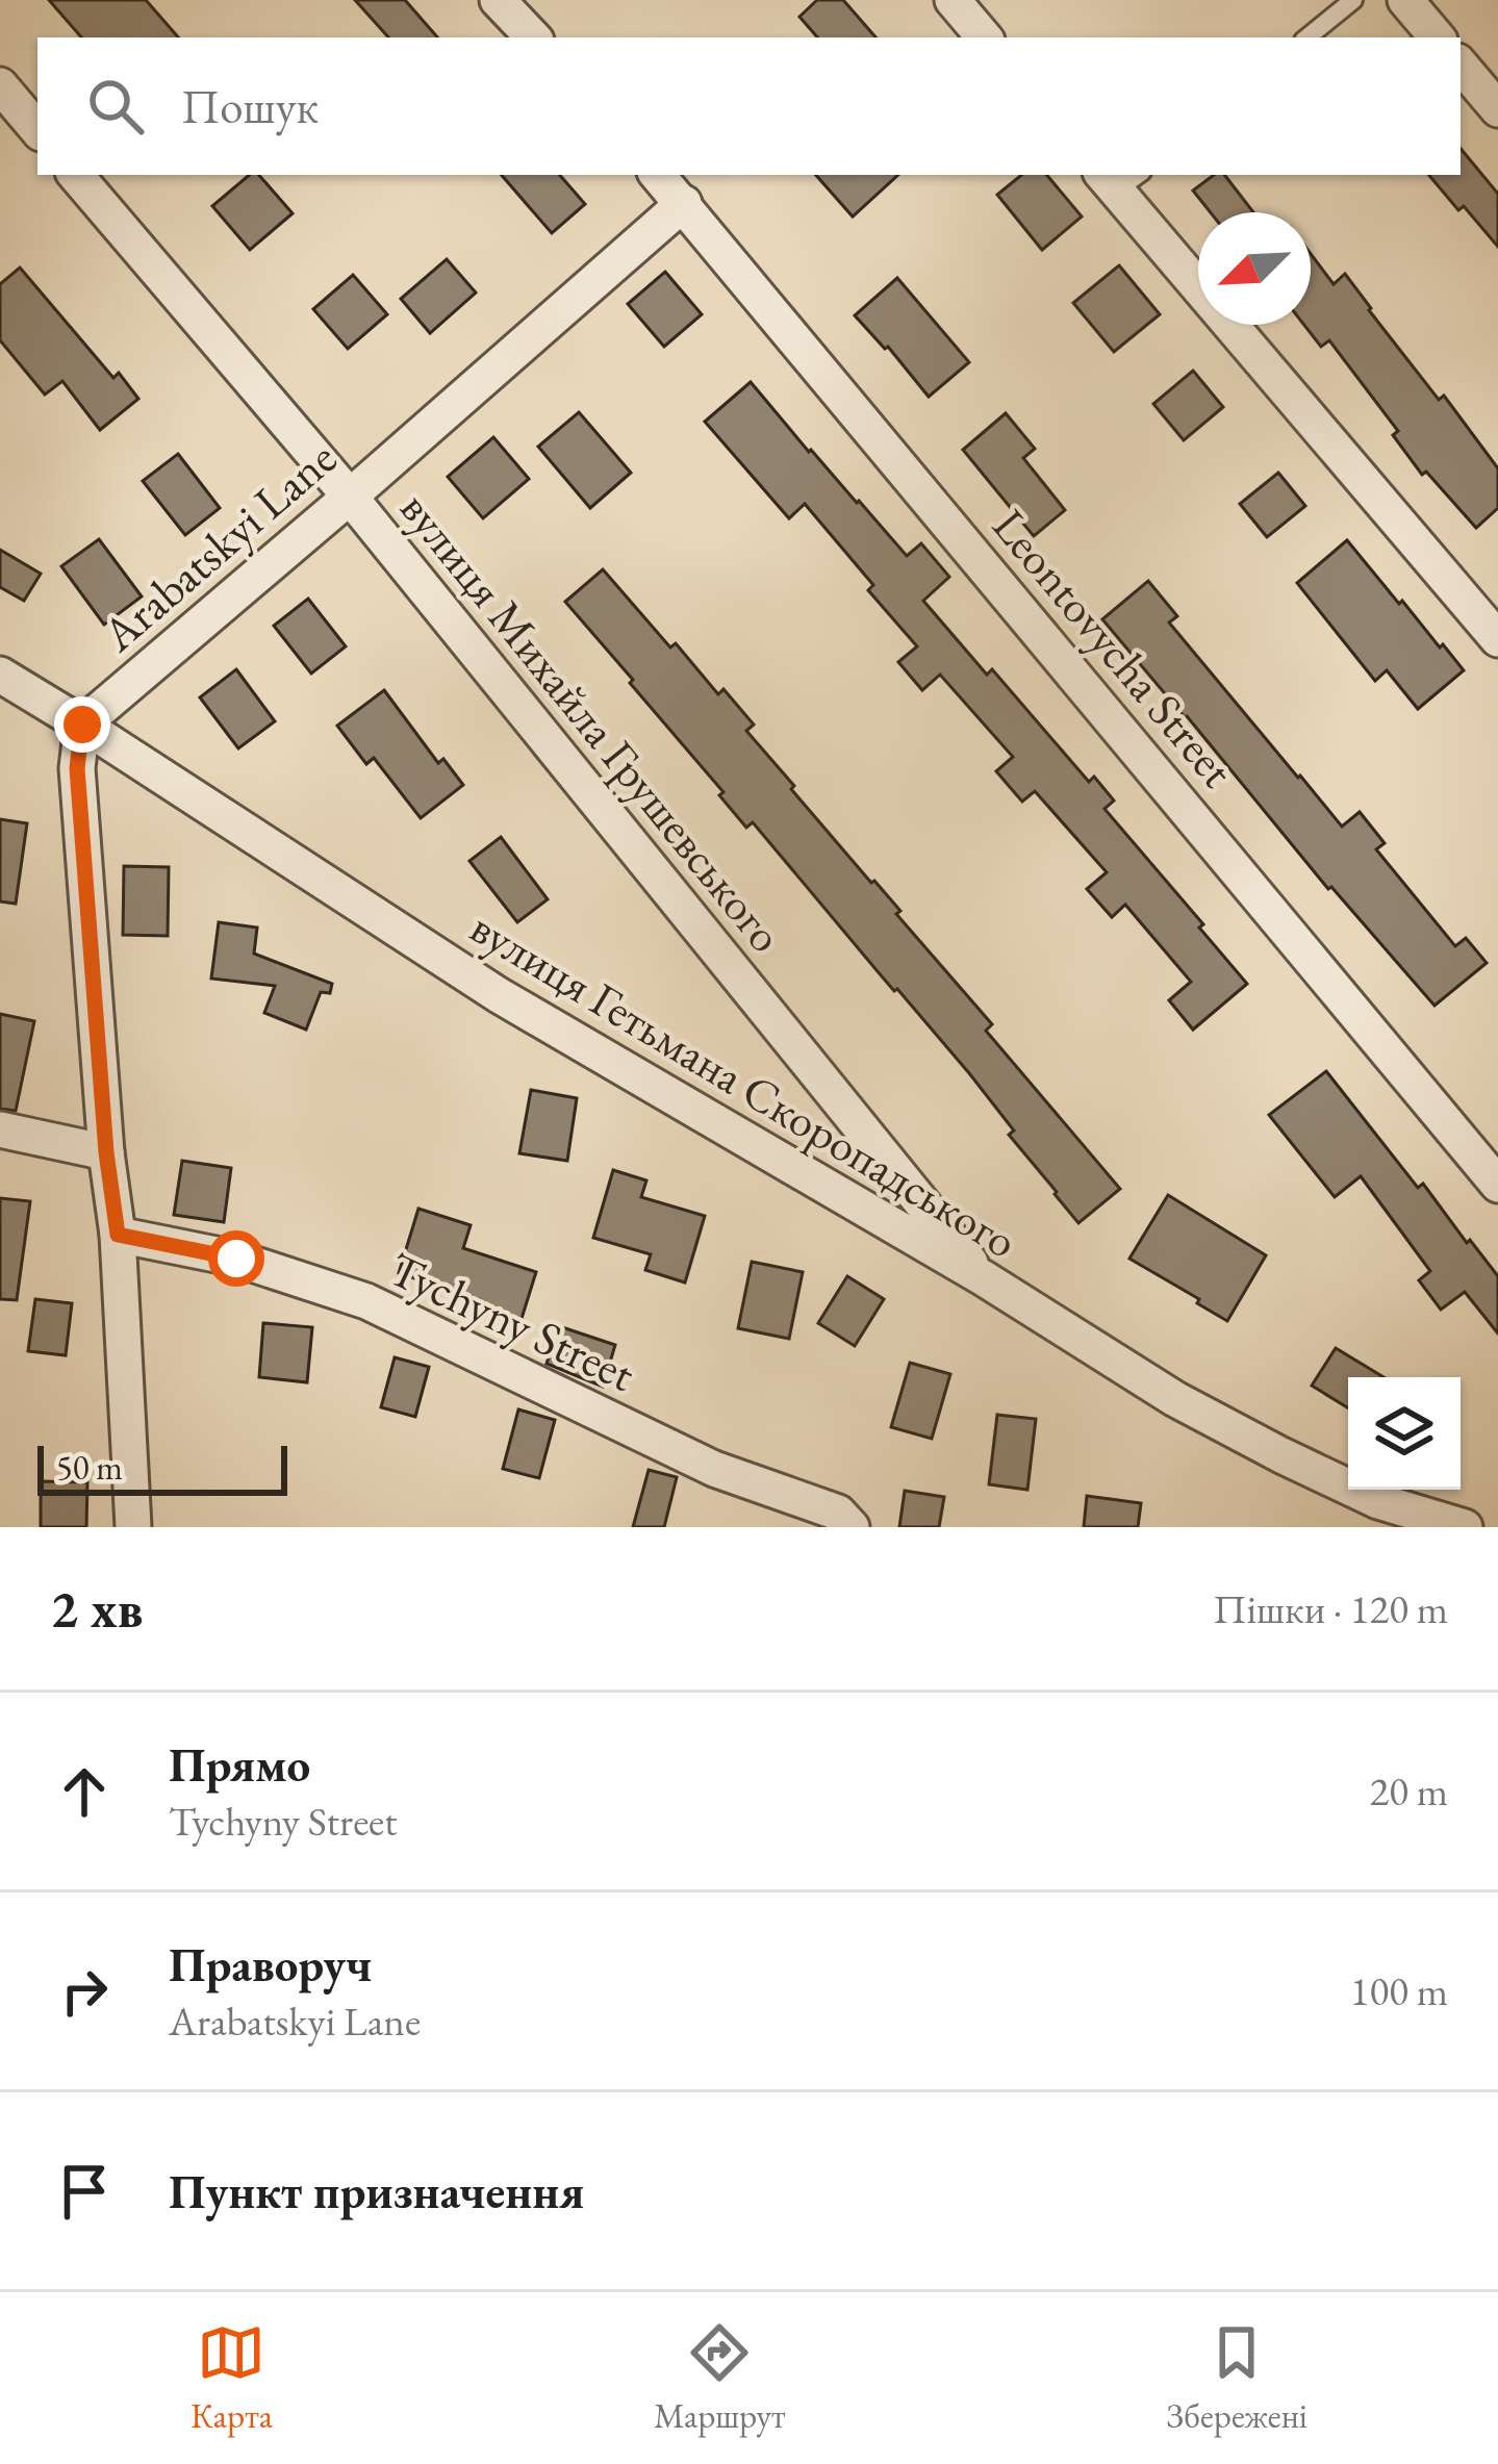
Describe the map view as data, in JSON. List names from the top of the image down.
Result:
{
  "streets": {
    "street": [
      "Arabatskyi Lane",
      "Leontovycha Street",
      "вулиця Михайла Грушевського",
      "вулиця Гетьмана Скоропадського",
      "Tychyny Street"
    ]
  },
  "crossings": [
    ["Arabatskyi Lane", "Leontovycha Street"],
    ["Arabatskyi Lane", "вулиця Михайла Грушевського"],
    ["Arabatskyi Lane", "вулиця Гетьмана Скоропадського"],
    ["вулиця Михайла Грушевського", "вулиця Гетьмана Скоропадського"]
  ],
  "scale_bar": "50 m",
  "north": "bottom left",
  "page": {
    "search": "Пошук",
    "scale": "50 m",
    "heading": ["2 хв", "Пішки · 120 m"],
    "list": [
      ["Прямо", "Tychyny Street", "20 m"],
      ["Праворуч", "Arabatskyi Lane", "100 m"],
      "Пункт призначення"
    ],
    "nav": ["Карта", "Маршрут", "Збережені"]
  }
}
